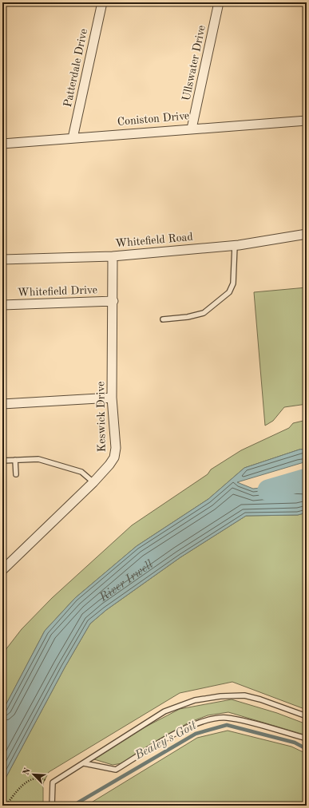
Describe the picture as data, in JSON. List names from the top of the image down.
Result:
{
  "streets": {
    "street": [
      "Ullswater Drive",
      "Patterdale Drive",
      "Coniston Drive",
      "Whitefield Road",
      "Whitefield Drive",
      "Keswick Drive"
    ]
  },
  "crossings": [
    ["Ullswater Drive", "Coniston Drive"],
    ["Patterdale Drive", "Coniston Drive"],
    ["Whitefield Road", "Keswick Drive"],
    ["Whitefield Drive", "Keswick Drive"]
  ],
  "water": ["River Irwell", "Bealey's Goit"],
  "north": "top left"
}
